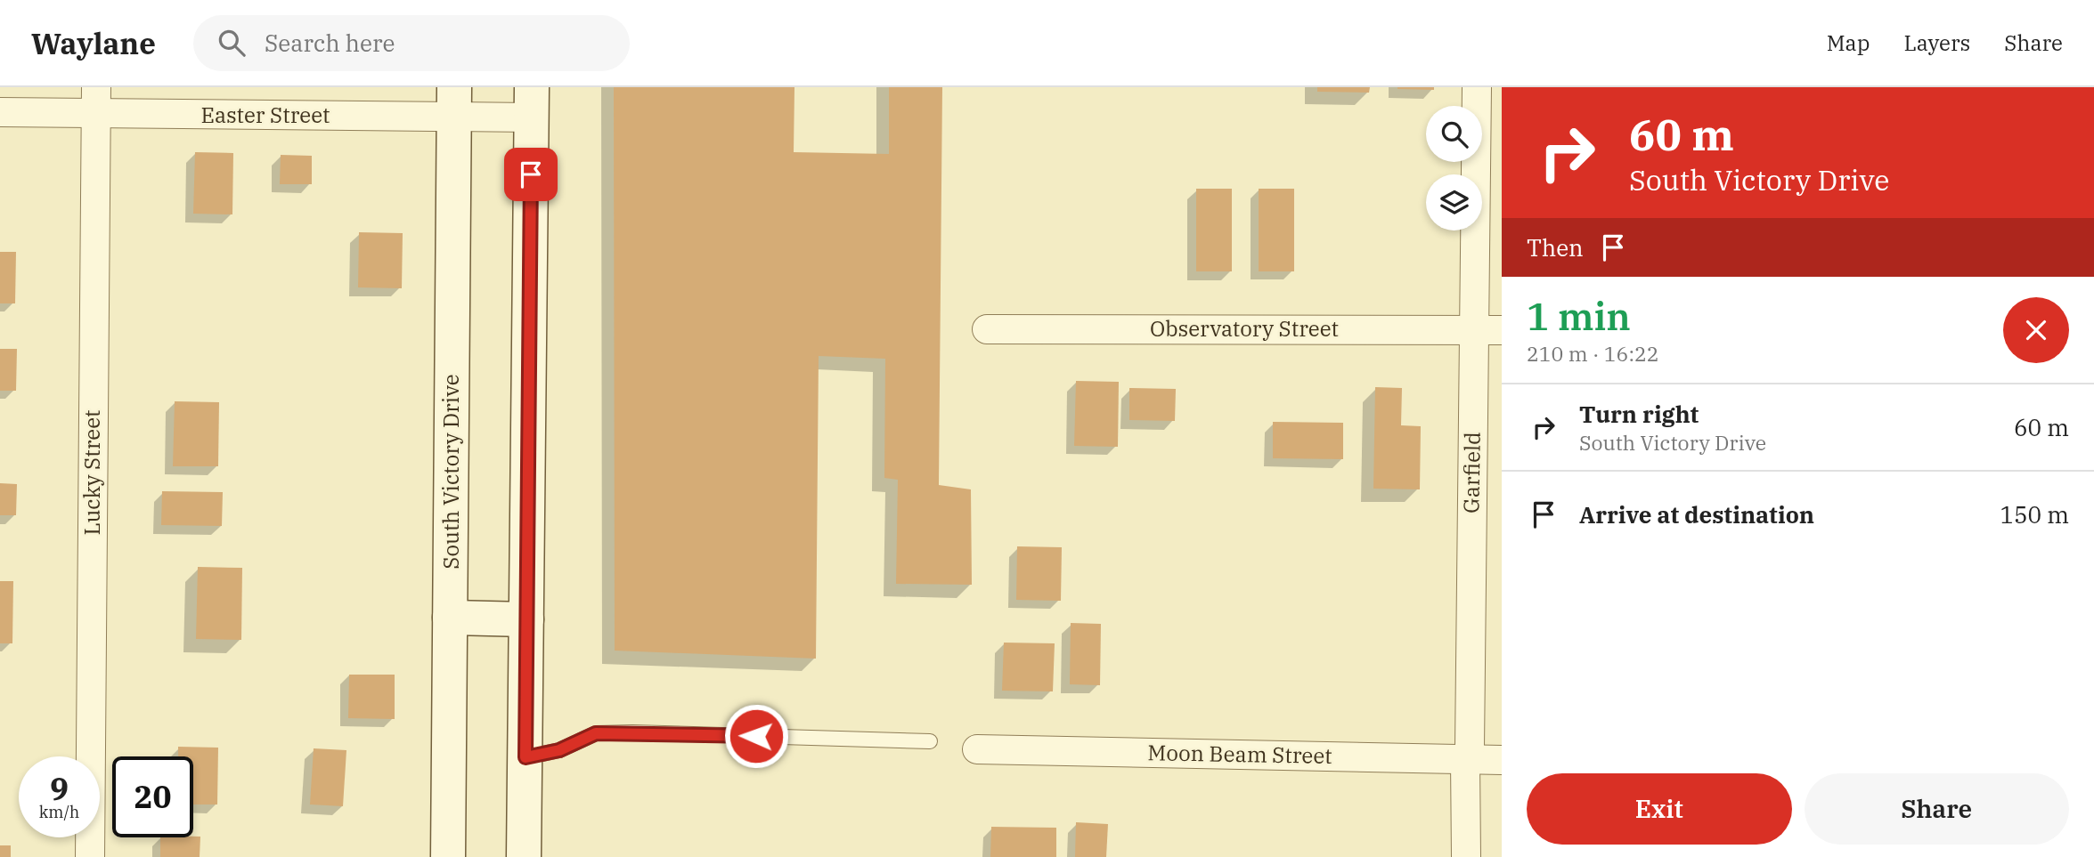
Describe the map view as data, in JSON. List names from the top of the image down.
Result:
{
  "streets": {
    "main road": ["South Victory Drive"],
    "street": [
      "Easter Street",
      "Observatory Street",
      "Lucky Street",
      "Garfield",
      "Moon Beam Street"
    ]
  },
  "crossings": [
    ["Easter Street", "South Victory Drive"],
    ["Easter Street", "Lucky Street"],
    ["Observatory Street", "Garfield"],
    ["Garfield", "Moon Beam Street"]
  ],
  "page": {
    "header": "Waylane",
    "search": "Search here",
    "nav": ["Map", "Layers", "Share"],
    "turn": ["60 m", "South Victory Drive"],
    "then": "Then",
    "heading": ["1 min", "210 m · 16:22"],
    "list": [
      {
        "name": "Turn right",
        "note": "South Victory Drive",
        "value": "60 m"
      },
      {
        "name": "Arrive at destination",
        "value": "150 m"
      }
    ],
    "speed": "9 km/h",
    "limit": "20",
    "buttons": ["Exit", "Share"]
  }
}
